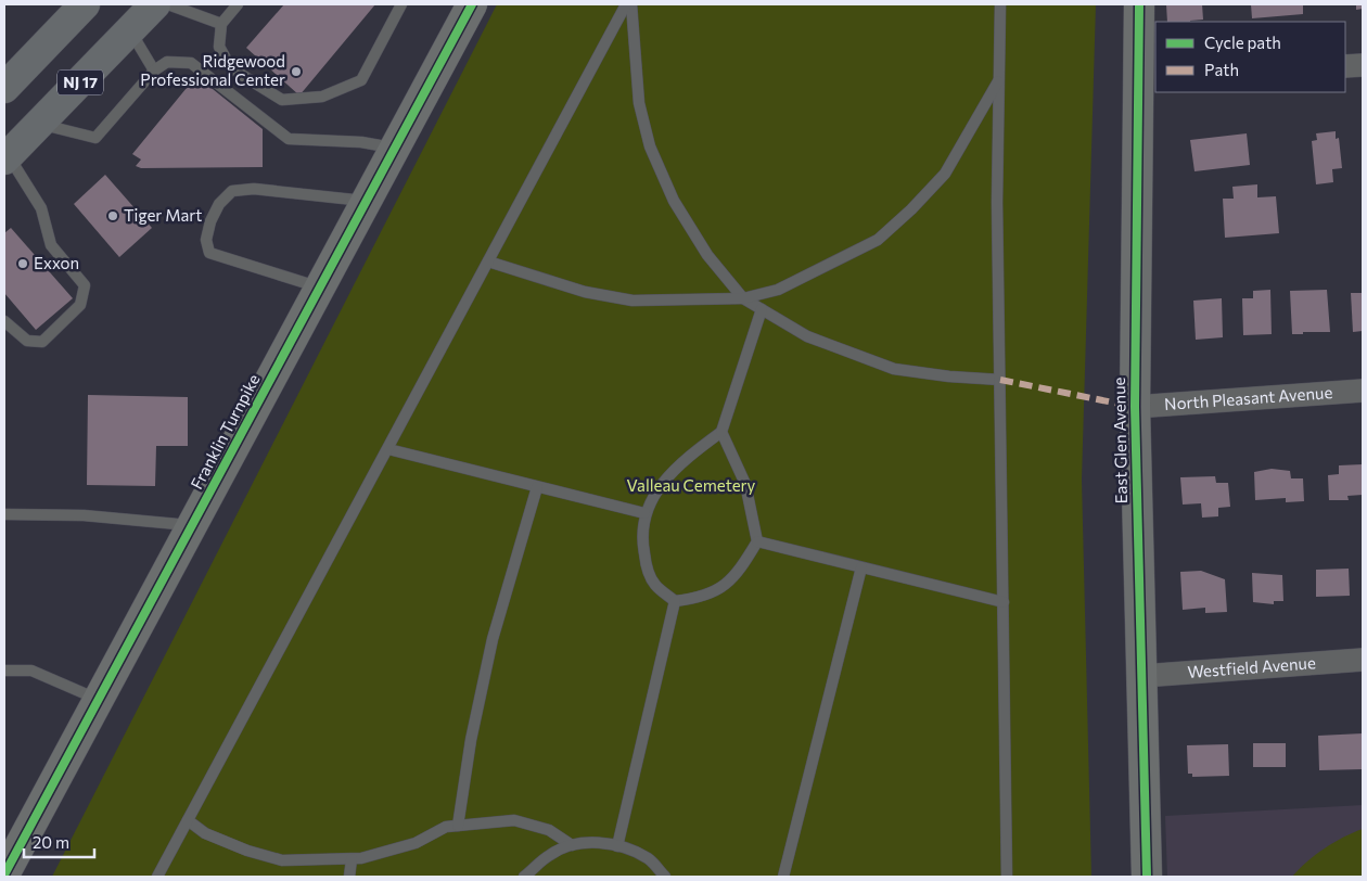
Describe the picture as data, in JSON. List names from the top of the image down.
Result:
{
  "streets": {
    "highway": ["NJ 17"],
    "street": [
      "North Pleasant Avenue",
      "Franklin Turnpike",
      "East Glen Avenue",
      "Westfield Avenue"
    ]
  },
  "crossings": [
    ["North Pleasant Avenue", "East Glen Avenue"],
    ["East Glen Avenue", "Westfield Avenue"]
  ],
  "parks": ["Valleau Cemetery"],
  "places": ["Ridgewood Professional Center", "Tiger Mart", "Exxon"],
  "legend": ["Cycle path", "Path"],
  "scale_bar": "20 m"
}
